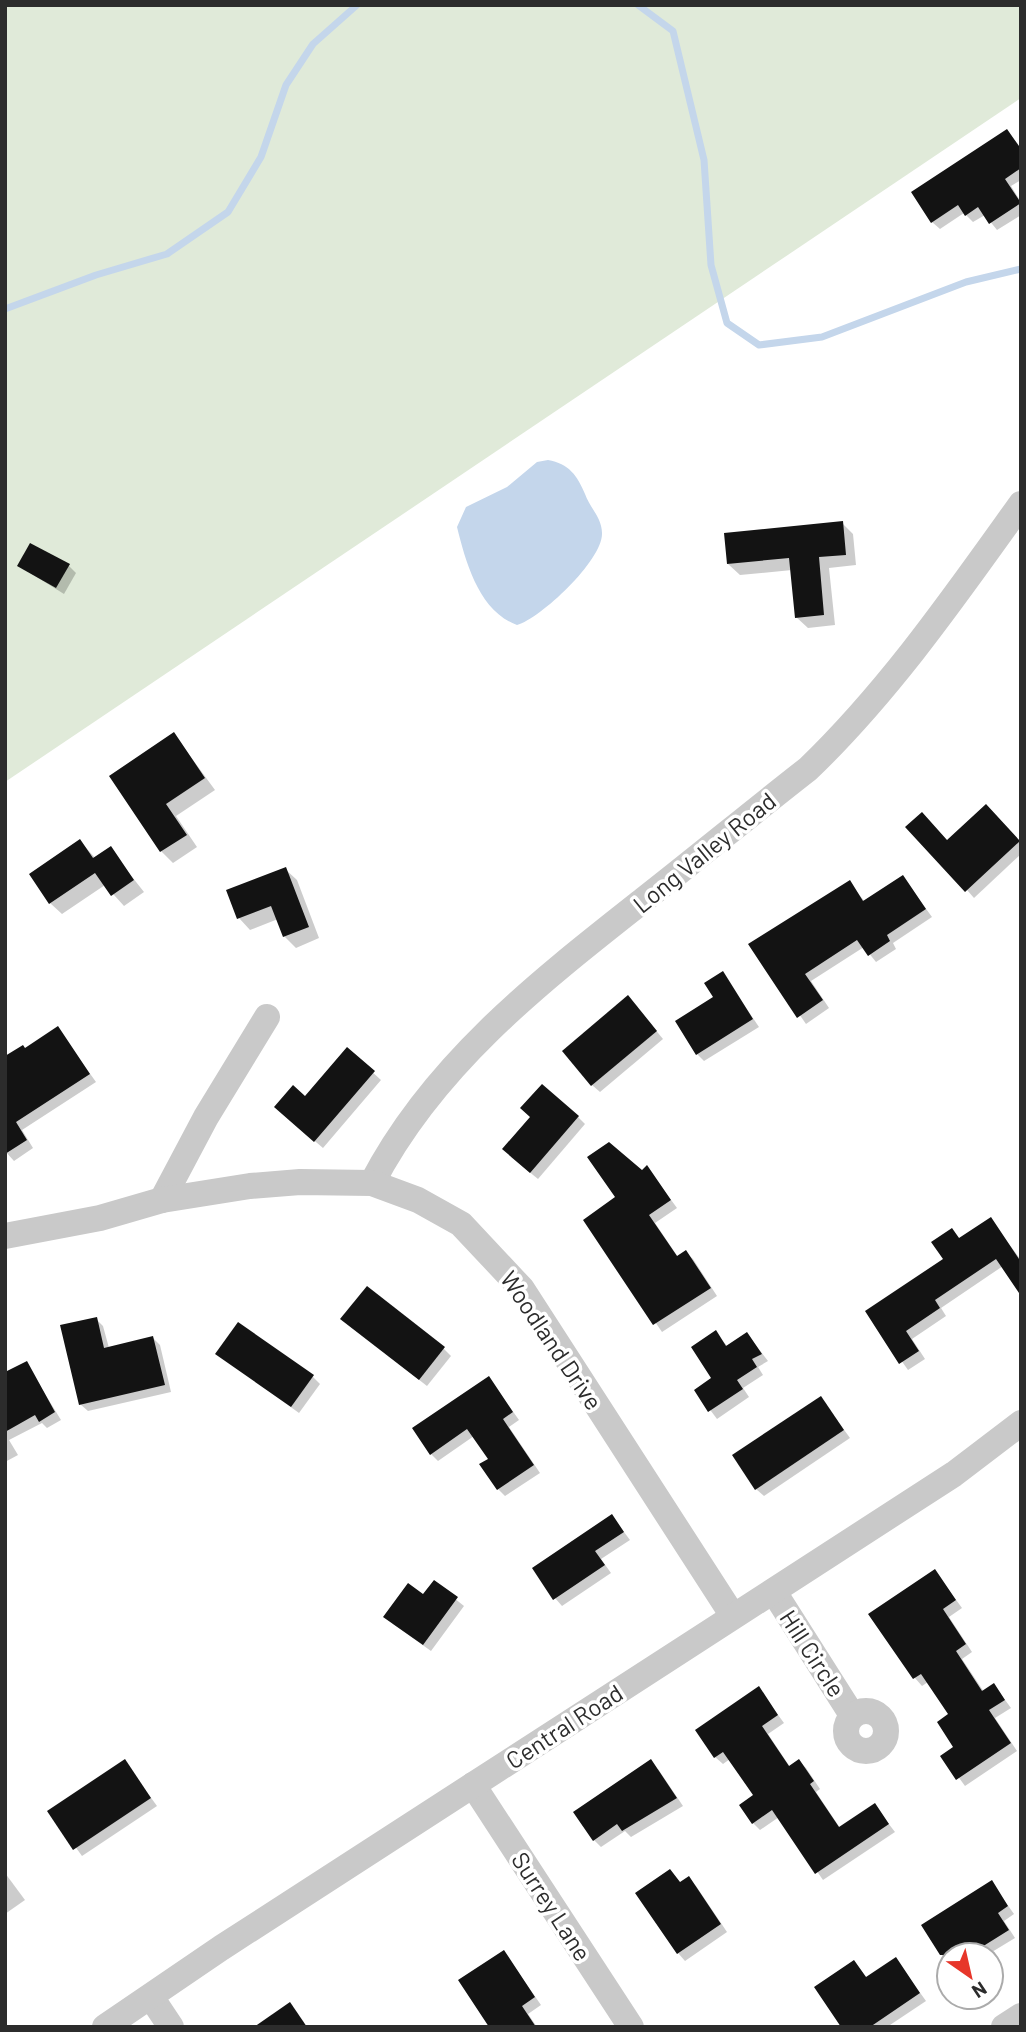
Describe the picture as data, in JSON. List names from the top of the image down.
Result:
{
  "streets": {
    "street": [
      "Long Valley Road",
      "Woodland Drive",
      "Hill Circle",
      "Central Road",
      "Surrey Lane"
    ]
  },
  "crossings": [
    ["Long Valley Road", "Woodland Drive"],
    ["Woodland Drive", "Central Road"],
    ["Hill Circle", "Central Road"],
    ["Central Road", "Surrey Lane"]
  ],
  "north": "bottom right"
}
